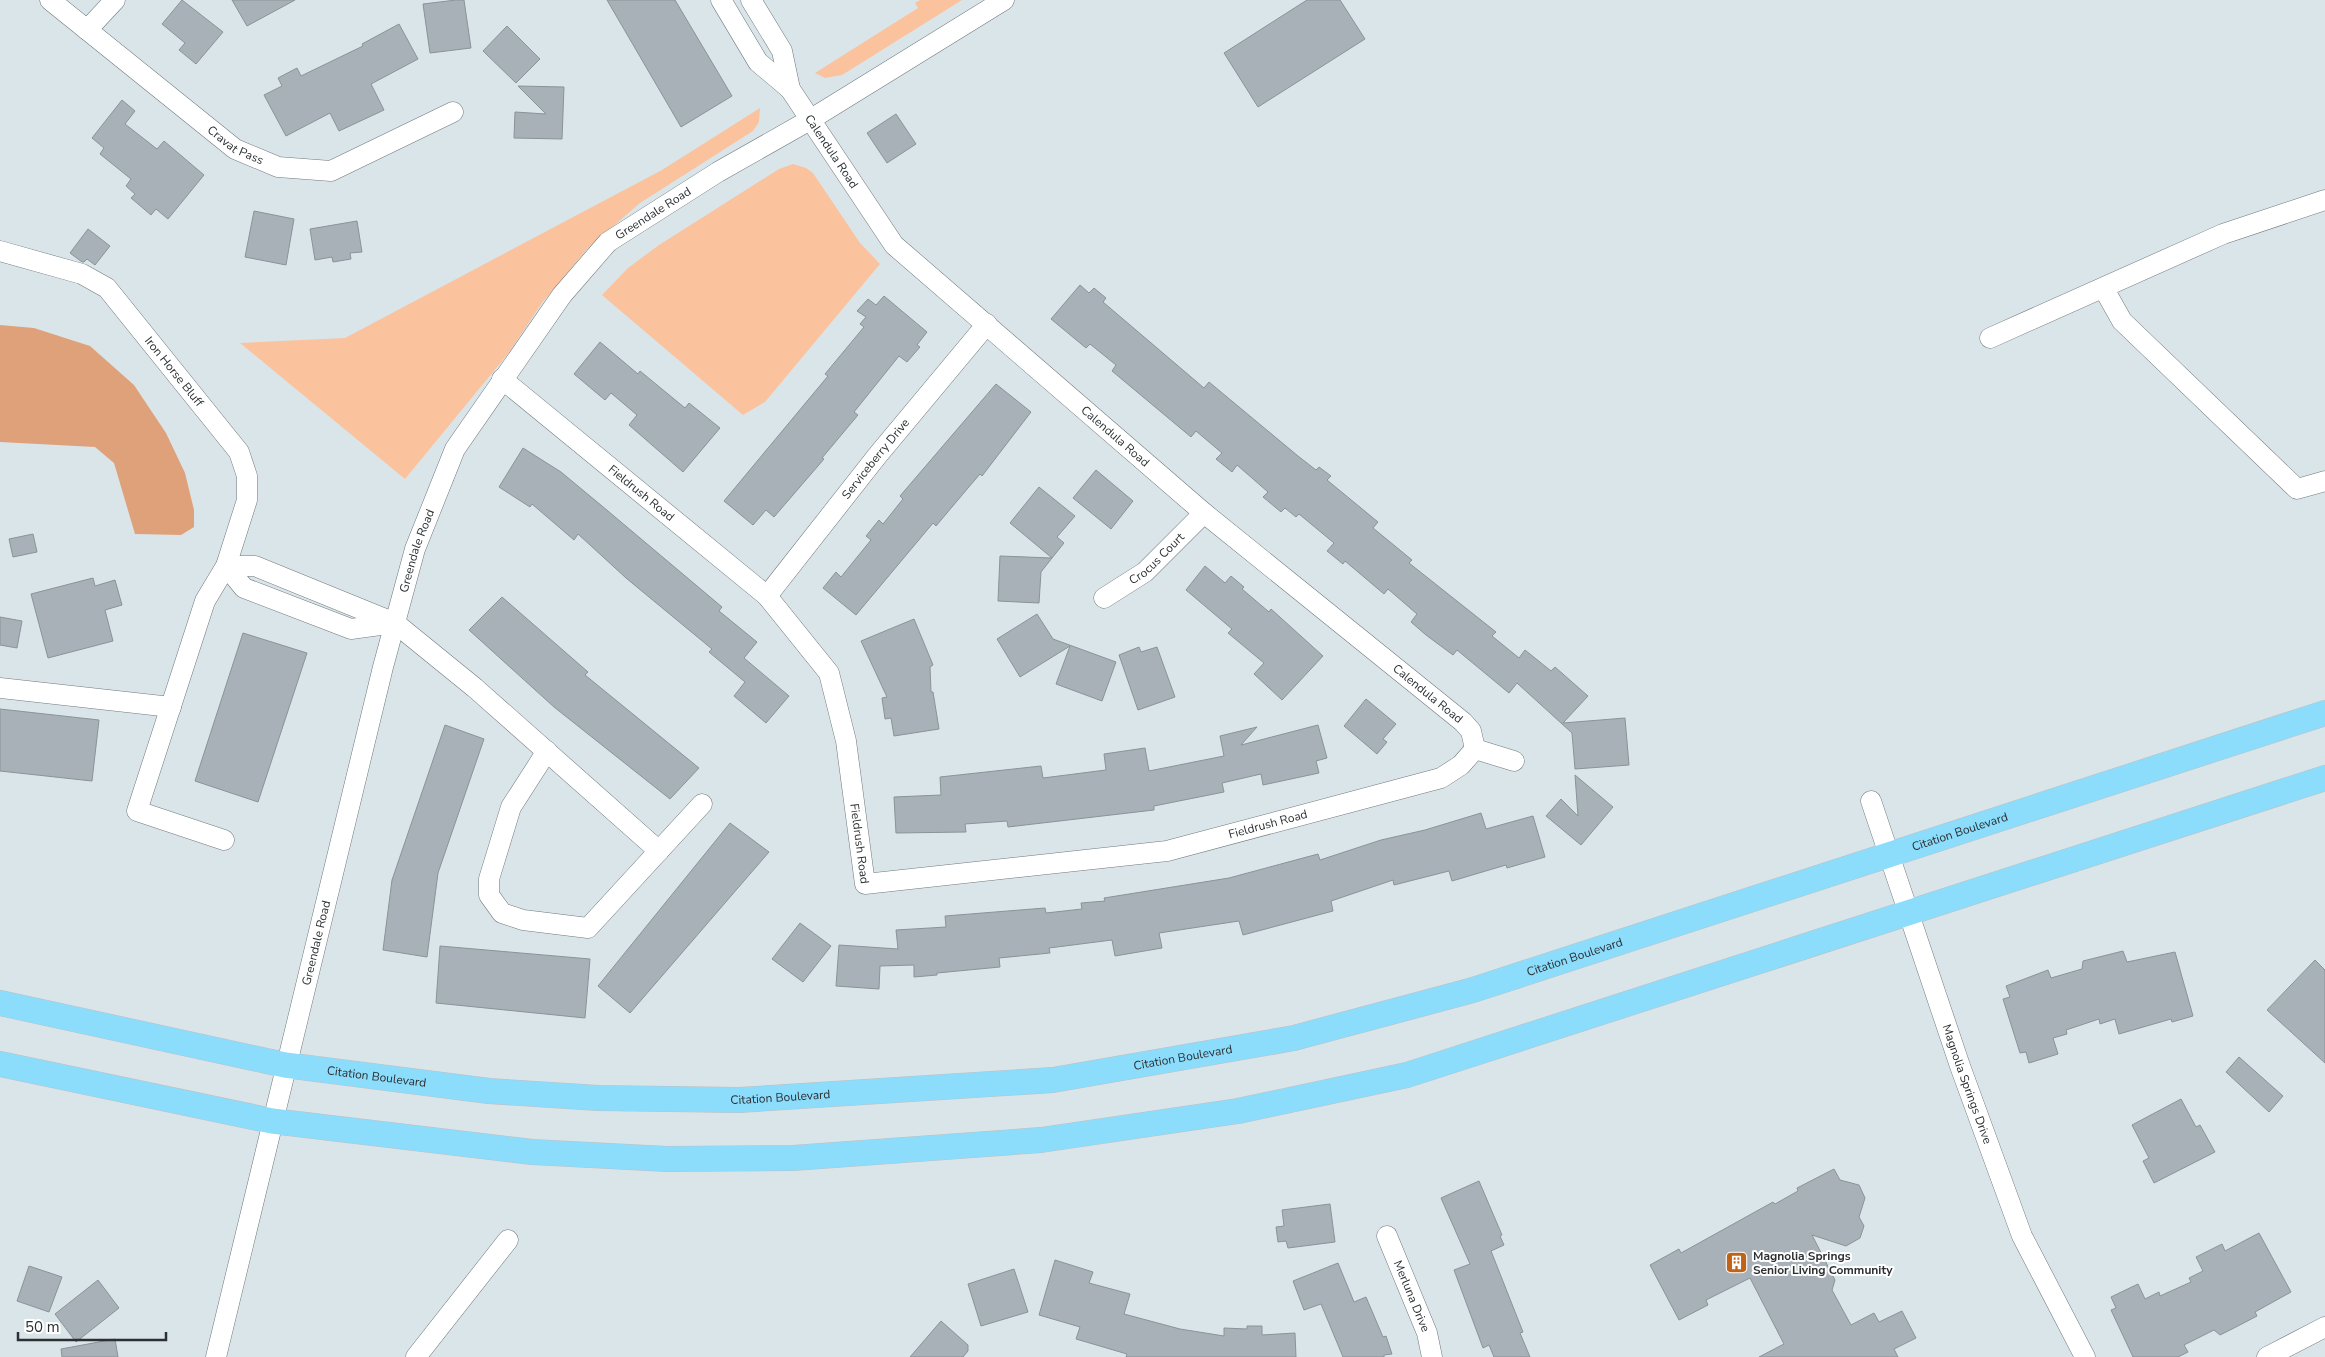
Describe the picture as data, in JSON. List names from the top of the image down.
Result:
{
  "streets": {
    "main road": ["Citation Boulevard"],
    "street": [
      "Cravat Pass",
      "Calendula Road",
      "Greendale Road",
      "Iron Horse Bluff",
      "Serviceberry Drive",
      "Fieldrush Road",
      "Crocus Court",
      "Magnolia Springs Drive",
      "Merluna Drive"
    ]
  },
  "crossings": [
    ["Calendula Road", "Greendale Road"],
    ["Calendula Road", "Serviceberry Drive"],
    ["Calendula Road", "Fieldrush Road"],
    ["Calendula Road", "Crocus Court"],
    ["Greendale Road", "Fieldrush Road"],
    ["Greendale Road", "Citation Boulevard"],
    ["Serviceberry Drive", "Fieldrush Road"],
    ["Citation Boulevard", "Magnolia Springs Drive"]
  ],
  "places": {
    "building": ["Magnolia Springs Senior Living Community"]
  },
  "scale_bar": "50 m"
}
